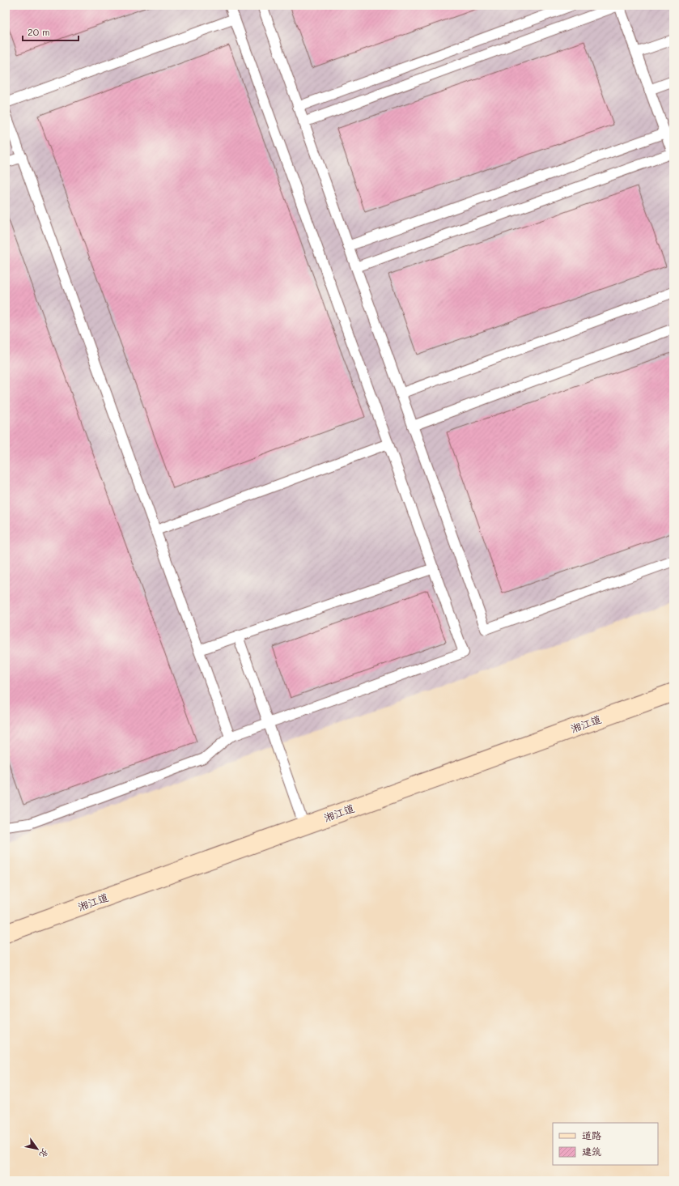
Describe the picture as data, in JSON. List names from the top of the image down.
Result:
{
  "streets": {
    "main road": ["湘江道"]
  },
  "legend": ["道路", "建筑"],
  "scale_bar": "20 m",
  "north": "bottom right"
}
